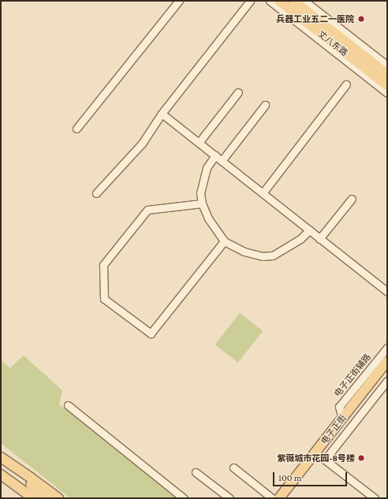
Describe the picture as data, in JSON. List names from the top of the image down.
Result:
{
  "streets": {
    "main road": ["丈八东路", "电子正街"],
    "street": ["电子正街辅路"]
  },
  "crossings": [
    ["电子正街辅路", "电子正街"]
  ],
  "places": ["兵器工业五二一医院", "紫薇城市花园-8号楼"],
  "scale_bar": "100 m"
}
